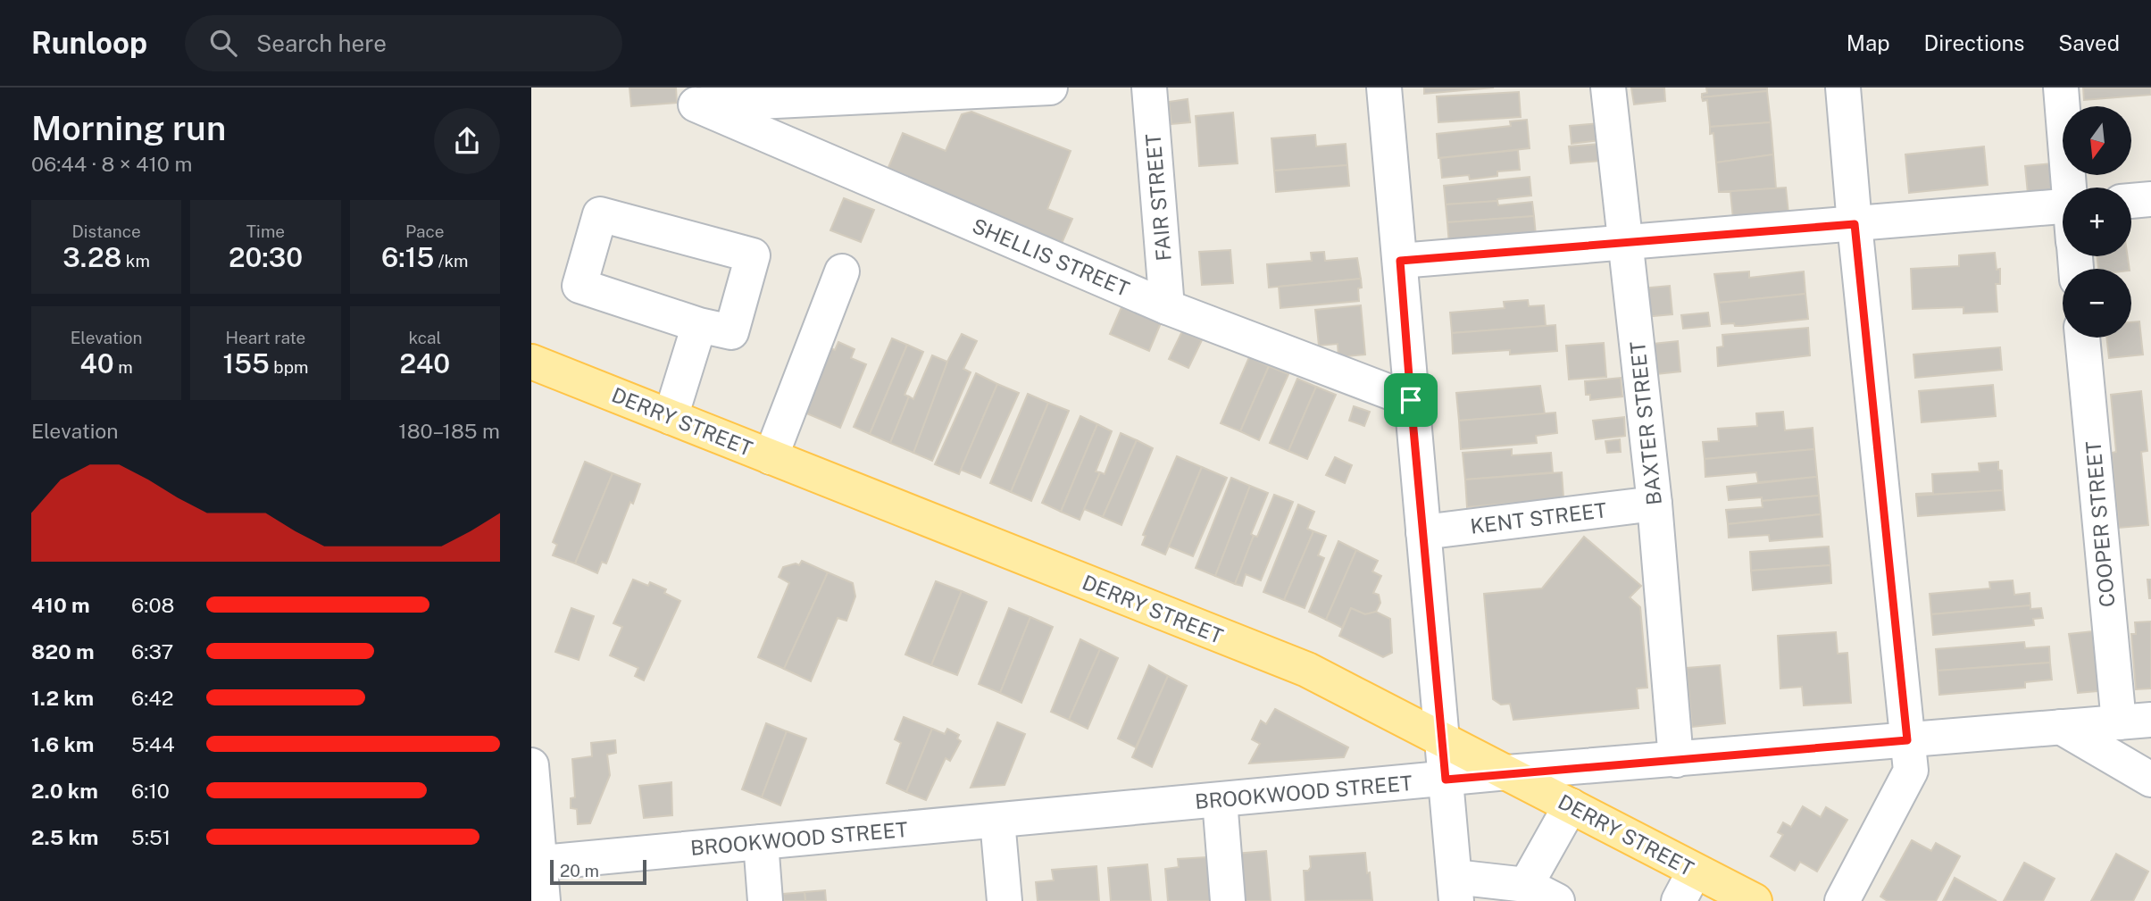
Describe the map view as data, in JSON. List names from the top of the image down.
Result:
{
  "streets": {
    "main road": ["DERRY STREET"],
    "street": [
      "FAIR STREET",
      "SHELLIS STREET",
      "BAXTER STREET",
      "KENT STREET",
      "COOPER STREET",
      "BROOKWOOD STREET"
    ]
  },
  "crossings": [
    ["FAIR STREET", "SHELLIS STREET"],
    ["DERRY STREET", "BROOKWOOD STREET"],
    ["BAXTER STREET", "KENT STREET"],
    ["BAXTER STREET", "BROOKWOOD STREET"],
    ["COOPER STREET", "BROOKWOOD STREET"]
  ],
  "scale_bar": "20 m",
  "north": "bottom",
  "page": {
    "header": "Runloop",
    "search": "Search here",
    "nav": ["Map", "Directions", "Saved"],
    "heading": ["Morning run", "06:44 · 8 × 410 m"],
    "map_buttons": ["+", "−"],
    "stats": [
      ["Distance", "3.28 km"],
      ["Time", "20:30"],
      ["Pace", "6:15 /km"],
      ["Elevation", "40 m"],
      ["Heart rate", "155 bpm"],
      ["kcal", "240"]
    ],
    "chart": ["Elevation", "180–185 m"],
    "list": [
      {
        "name": "410 m",
        "note": "6:08"
      },
      {
        "name": "820 m",
        "note": "6:37"
      },
      {
        "name": "1.2 km",
        "note": "6:42"
      },
      {
        "name": "1.6 km",
        "note": "5:44"
      },
      {
        "name": "2.0 km",
        "note": "6:10"
      },
      {
        "name": "2.5 km",
        "note": "5:51"
      }
    ],
    "scale": "20 m"
  }
}
